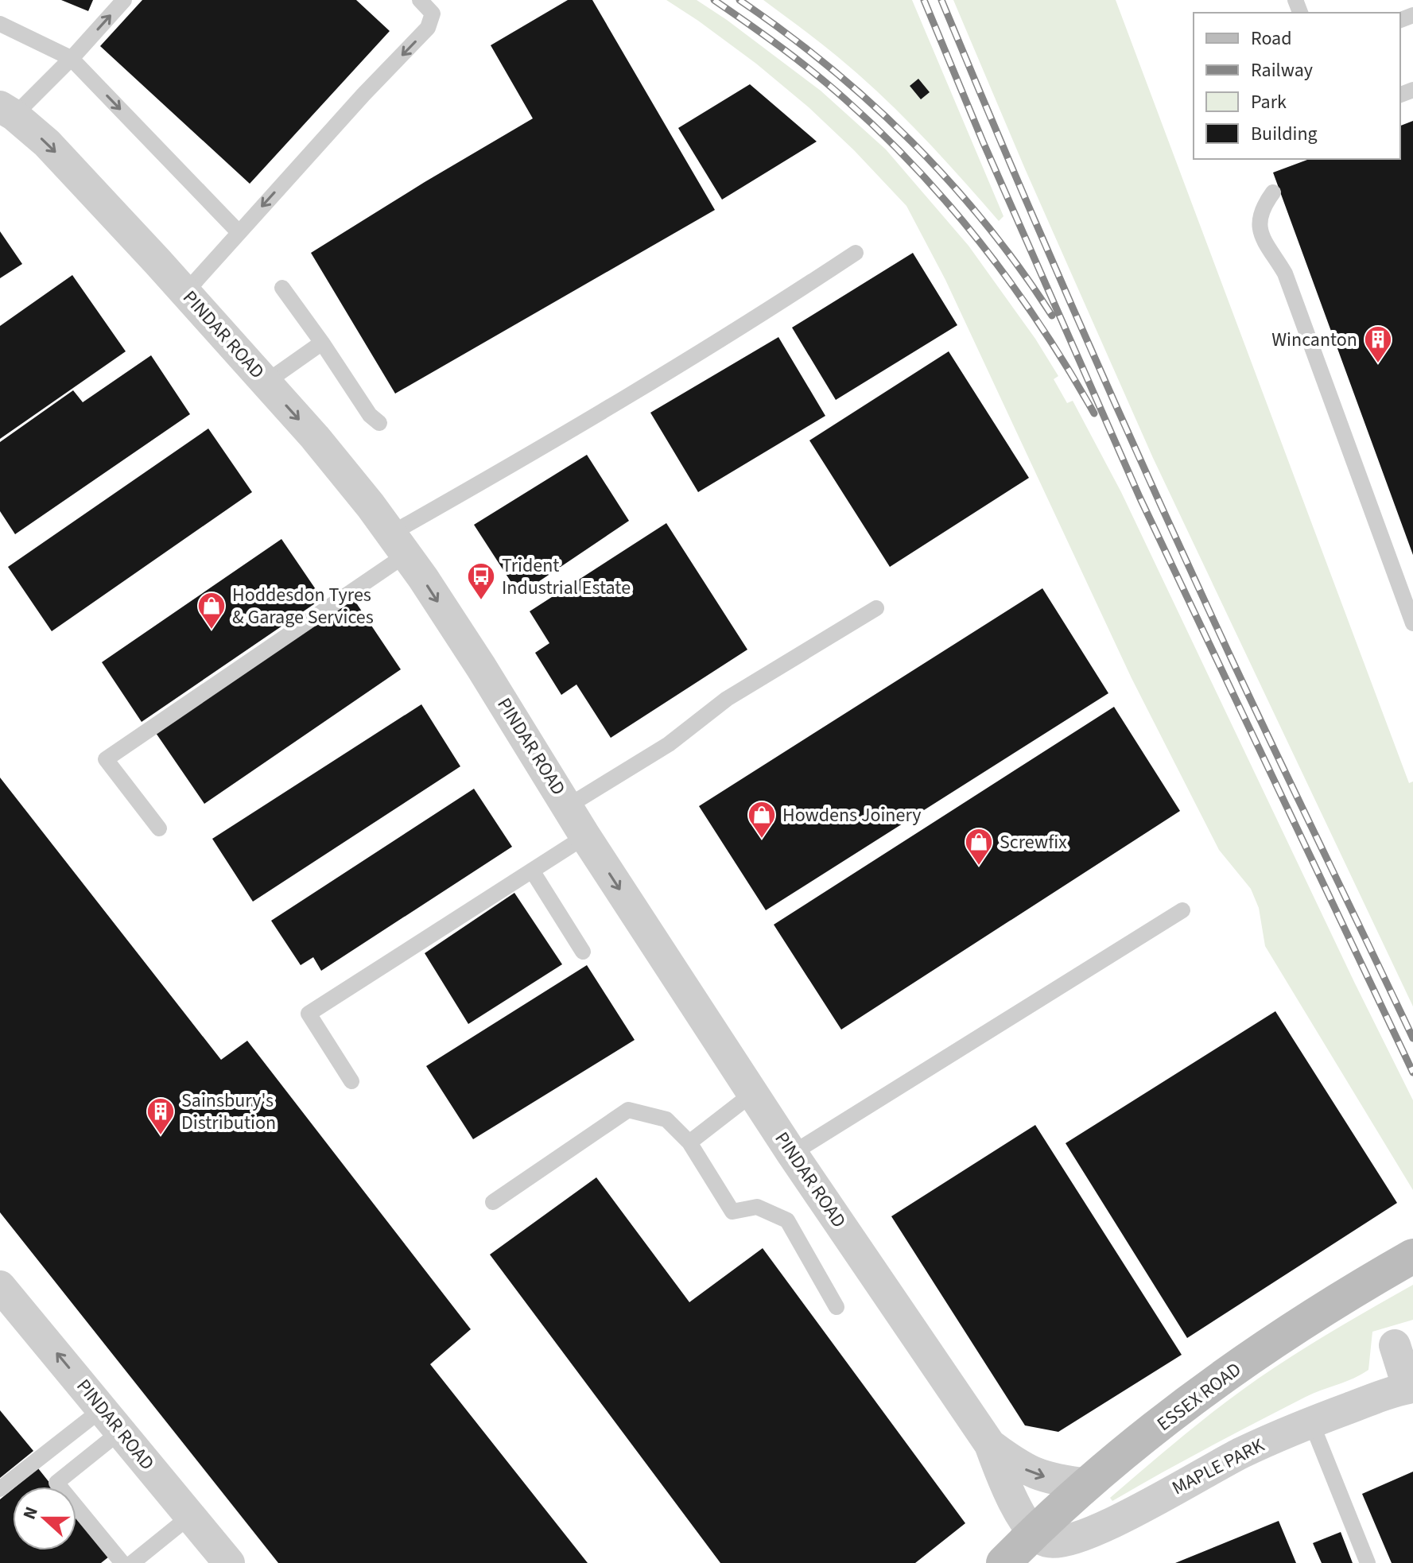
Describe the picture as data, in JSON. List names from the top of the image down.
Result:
{
  "streets": {
    "street": ["PINDAR ROAD", "ESSEX ROAD", "MAPLE PARK"]
  },
  "crossings": [
    ["PINDAR ROAD", "ESSEX ROAD"],
    ["PINDAR ROAD", "MAPLE PARK"],
    ["ESSEX ROAD", "MAPLE PARK"]
  ],
  "places": {
    "building": ["Wincanton", "Sainsbury's Distribution"],
    "bus stop": ["Trident Industrial Estate"],
    "shop": ["Hoddesdon Tyres & Garage Services", "Howdens Joinery", "Screwfix"]
  },
  "legend": [
    "Road",
    "Railway",
    "Park",
    "Building"
  ],
  "north": "left"
}
